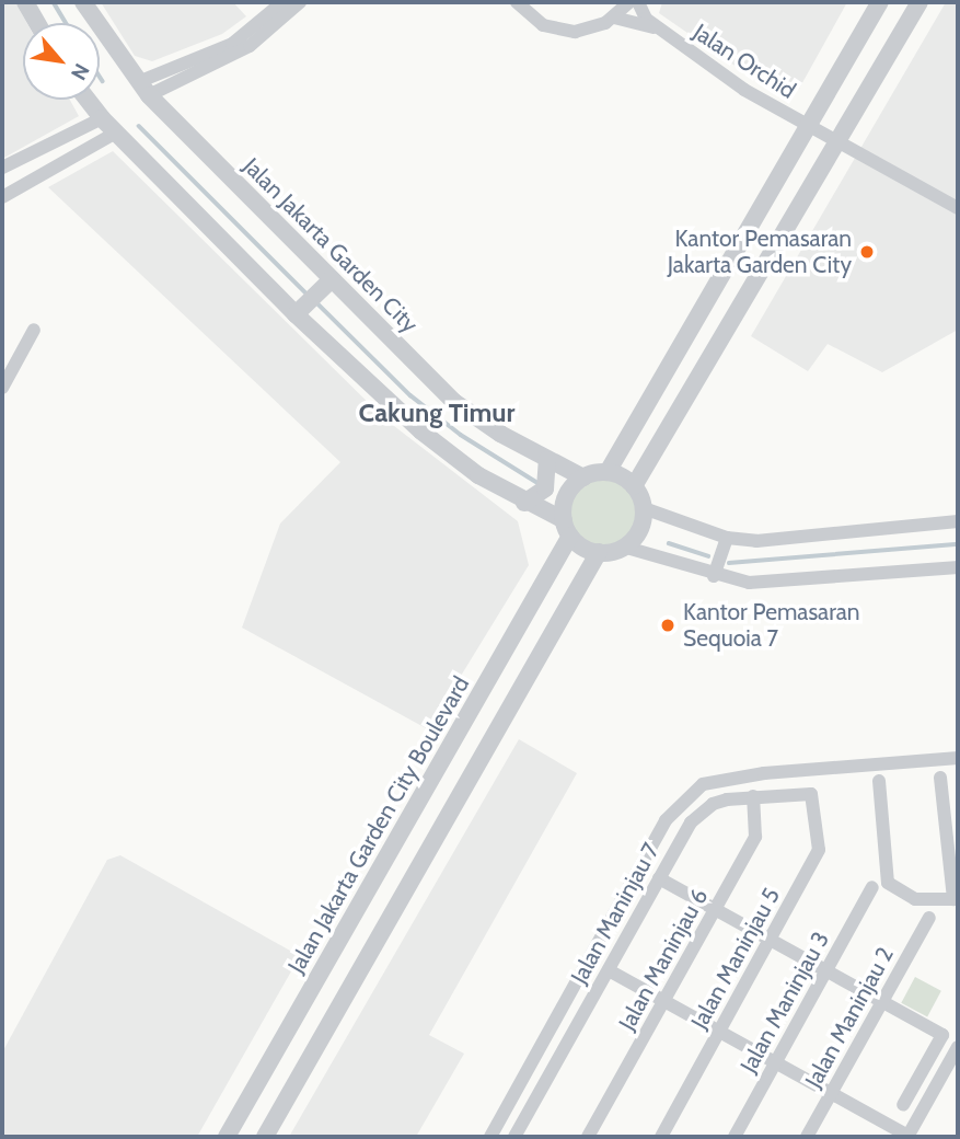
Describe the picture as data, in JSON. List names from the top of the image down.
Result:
{
  "streets": {
    "street": [
      "Jalan Orchid",
      "Jalan Jakarta Garden City",
      "Jalan Jakarta Garden City Boulevard",
      "Jalan Maninjau 7",
      "Jalan Maninjau 5",
      "Jalan Maninjau 6",
      "Jalan Maninjau 3",
      "Jalan Maninjau 2"
    ]
  },
  "crossings": [
    ["Jalan Jakarta Garden City", "Jalan Jakarta Garden City Boulevard"],
    ["Jalan Maninjau 7", "Jalan Maninjau 5"],
    ["Jalan Maninjau 7", "Jalan Maninjau 6"]
  ],
  "districts": ["Cakung Timur"],
  "places": ["Kantor Pemasaran Jakarta Garden City", "Kantor Pemasaran Sequoia 7"],
  "north": "bottom right"
}
